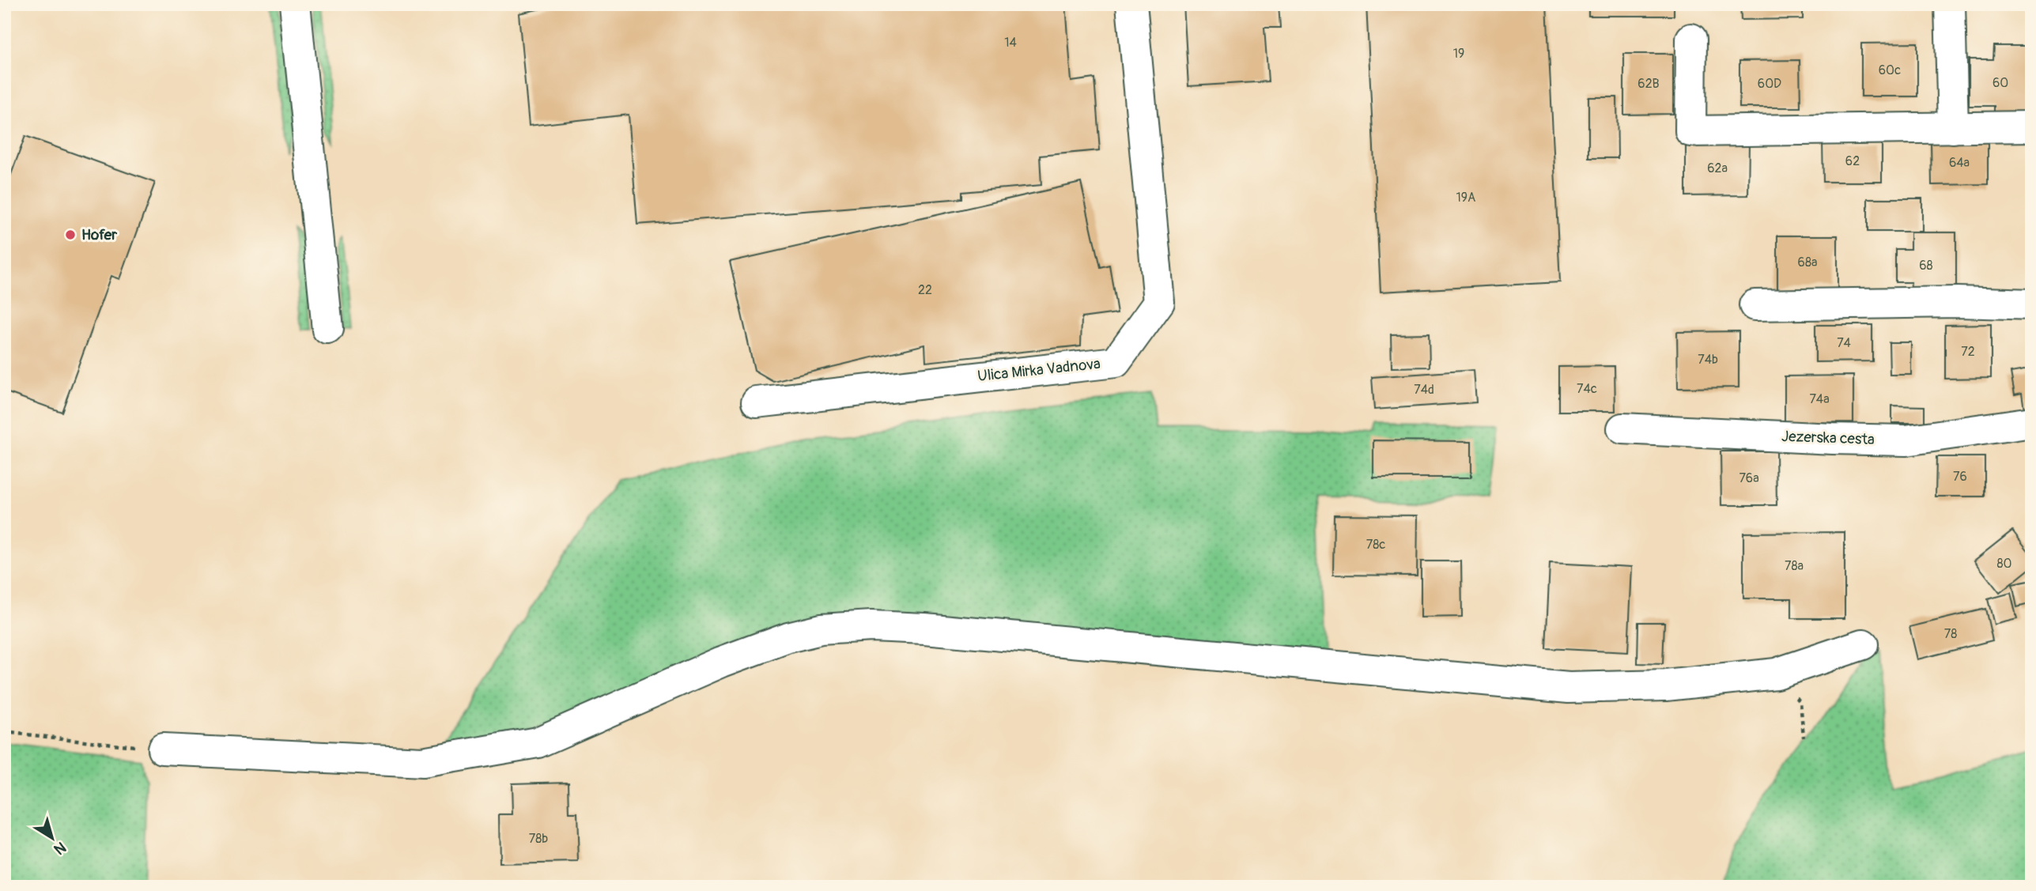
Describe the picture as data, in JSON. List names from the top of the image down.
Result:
{
  "streets": {
    "street": ["Ulica Mirka Vadnova", "Jezerska cesta"]
  },
  "places": ["Hofer"],
  "house_numbers": [
    "14",
    "19",
    "60c",
    "60",
    "62B",
    "60D",
    "62",
    "64a",
    "62a",
    "19A",
    "68a",
    "68",
    "22",
    "74",
    "72",
    "74b",
    "74c",
    "74d",
    "74a",
    "76",
    "76a",
    "78c",
    "80",
    "78a",
    "78",
    "78b"
  ],
  "north": "bottom right"
}
